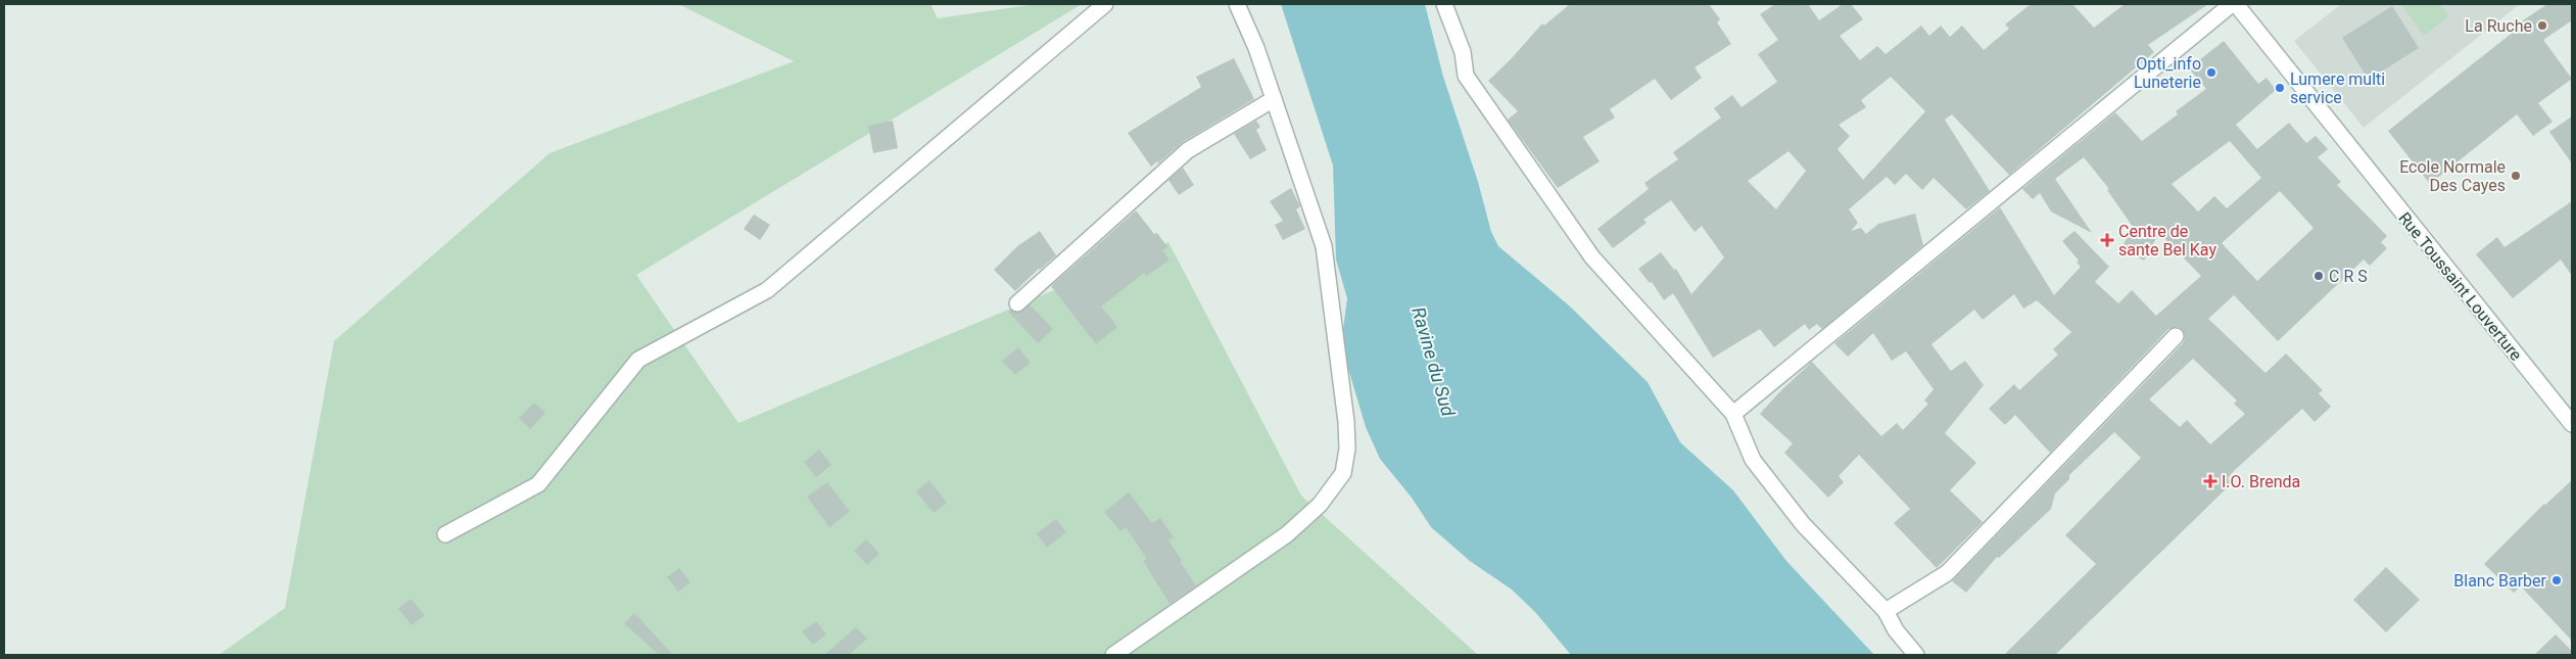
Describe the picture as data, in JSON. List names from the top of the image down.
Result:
{
  "streets": {
    "street": ["Rue Toussaint Louverture"]
  },
  "water": ["Ravine du Sud"],
  "places": {
    "other": [
      "La Ruche",
      "Opti_info Luneterie",
      "Lumere multi service",
      "Ecole Normale Des Cayes",
      "C R S",
      "Blanc Barber"
    ],
    "health": ["Centre de sante Bel Kay", "I.O. Brenda"]
  }
}
